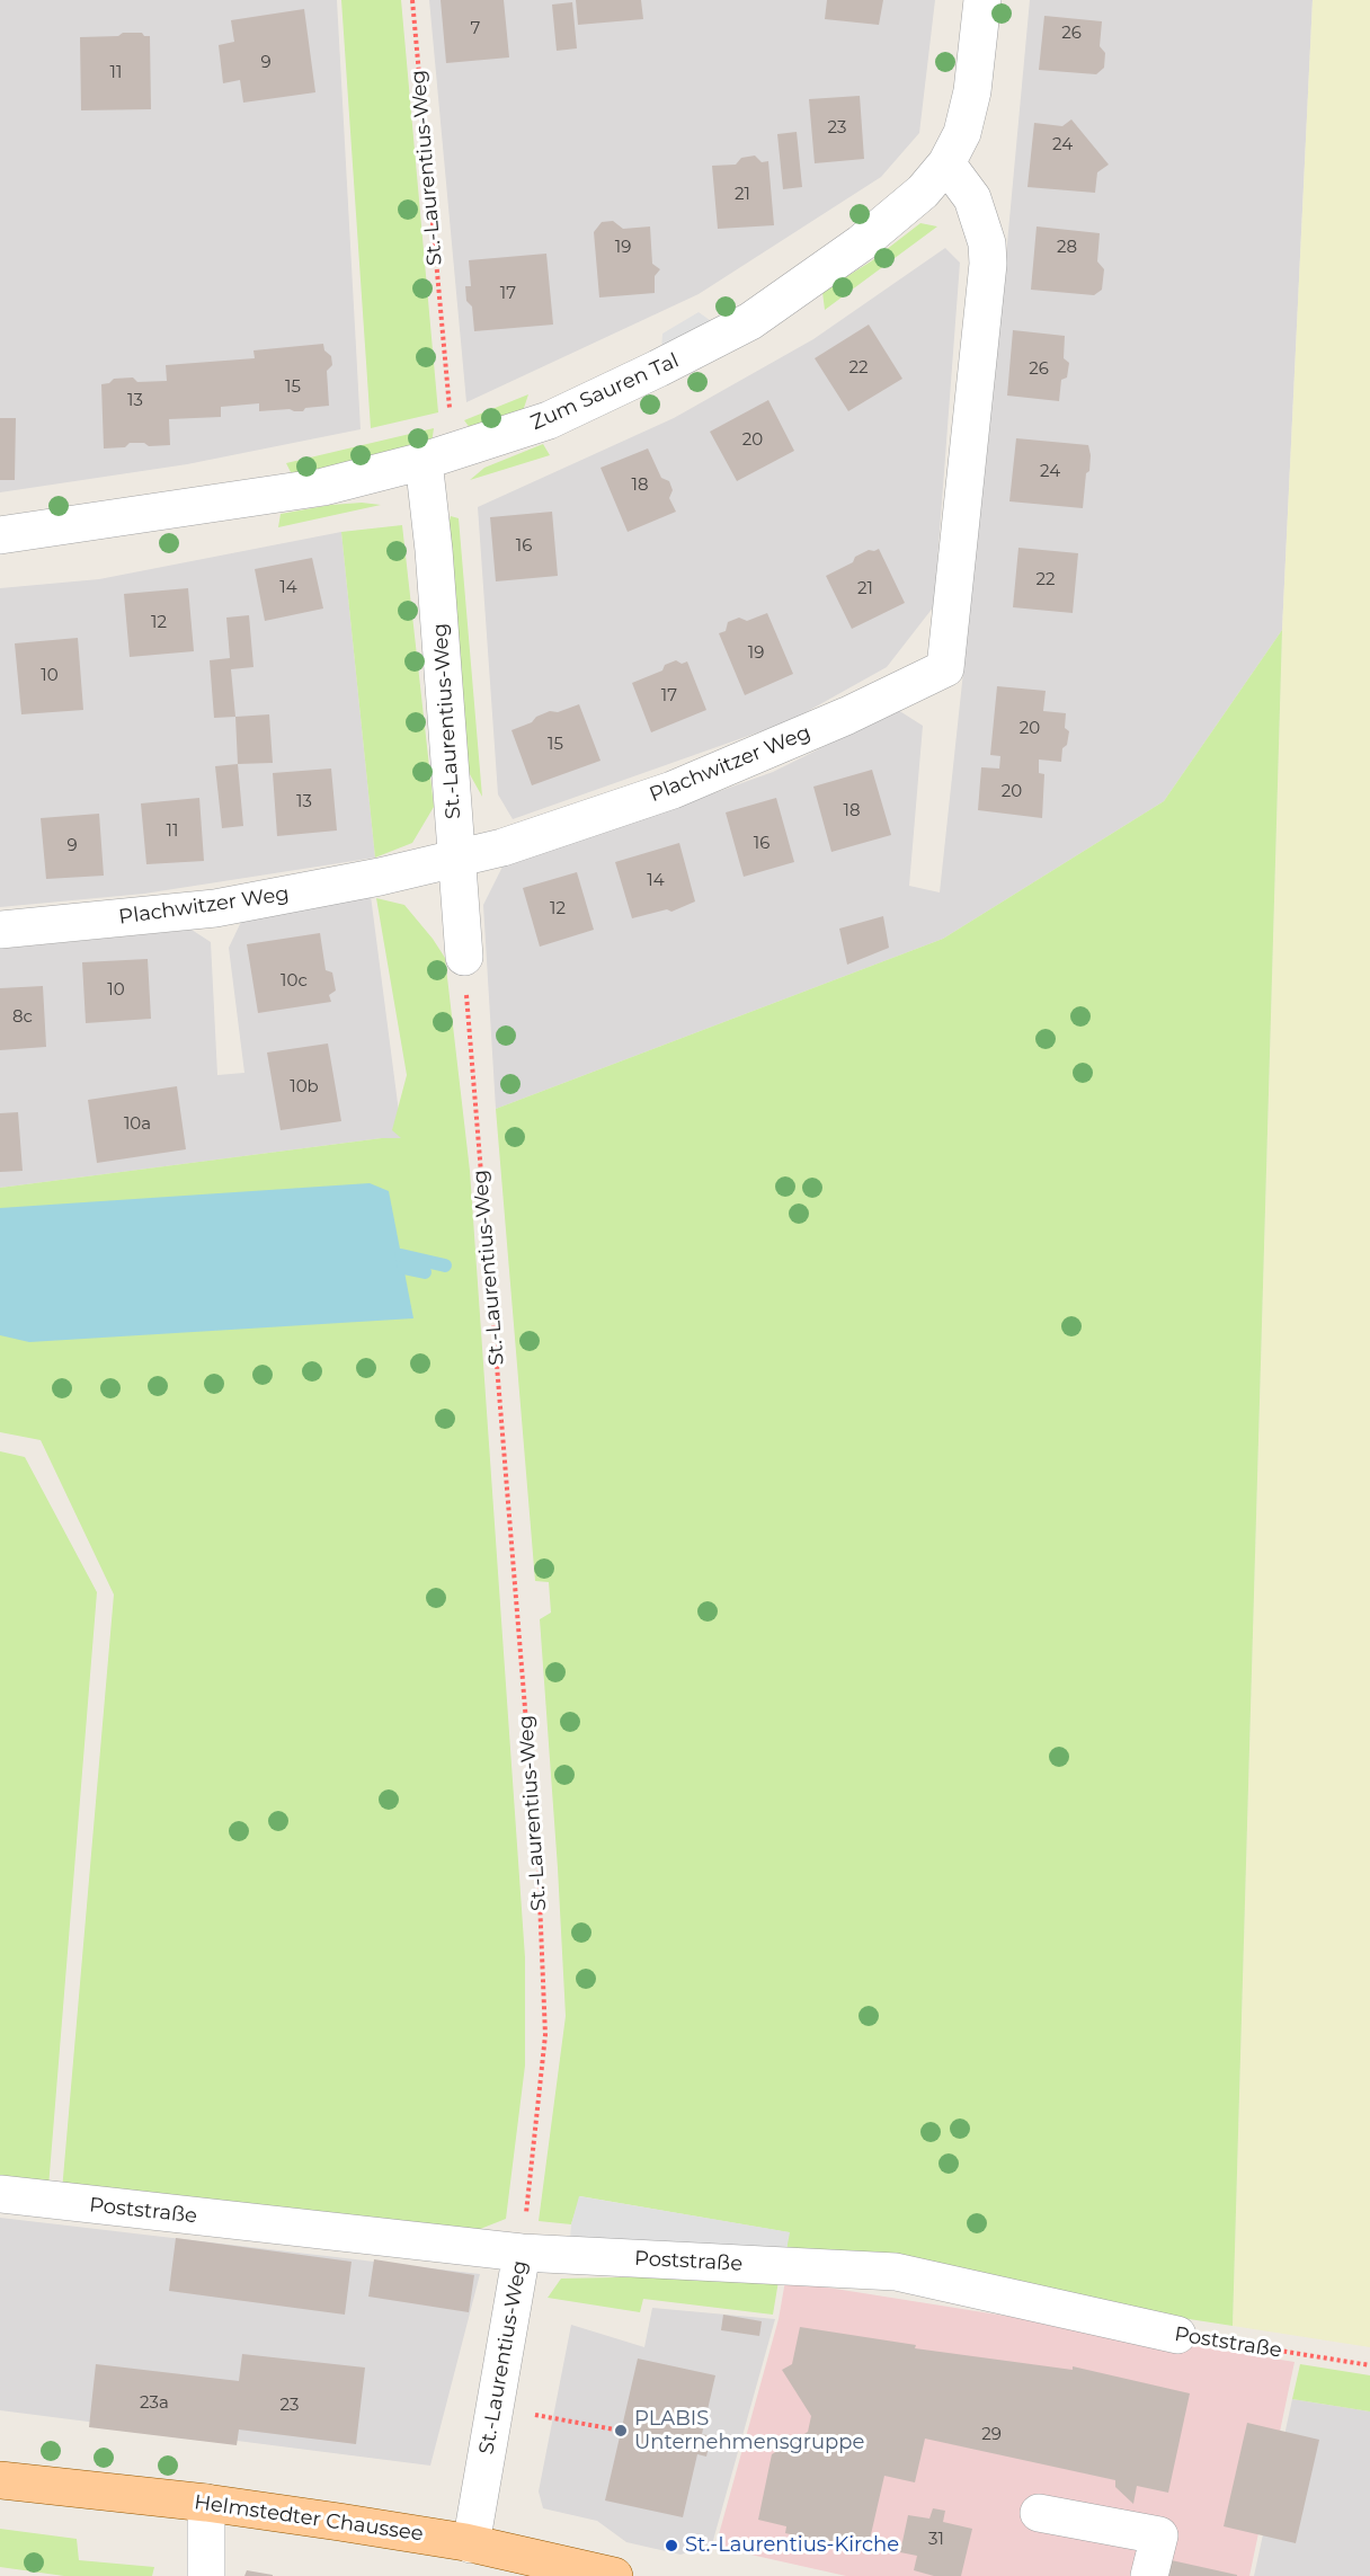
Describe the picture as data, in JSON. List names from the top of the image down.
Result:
{
  "streets": {
    "main road": ["Helmstedter Chaussee"],
    "street": [
      "St.-Laurentius-Weg",
      "Zum Sauren Tal",
      "Plachwitzer Weg",
      "Poststraße"
    ]
  },
  "crossings": [
    ["St.-Laurentius-Weg", "Zum Sauren Tal"],
    ["St.-Laurentius-Weg", "Plachwitzer Weg"],
    ["St.-Laurentius-Weg", "Poststraße"],
    ["St.-Laurentius-Weg", "Helmstedter Chaussee"],
    ["Zum Sauren Tal", "Plachwitzer Weg"]
  ],
  "places": ["PLABIS Unternehmensgruppe", "St.-Laurentius-Kirche"],
  "house_numbers": [
    "7",
    "26",
    "9",
    "11",
    "23",
    "24",
    "21",
    "19",
    "28",
    "17",
    "22",
    "26",
    "15",
    "13",
    "20",
    "24",
    "18",
    "16",
    "22",
    "14",
    "21",
    "12",
    "19",
    "10",
    "17",
    "20",
    "15",
    "20",
    "13",
    "18",
    "11",
    "16",
    "9",
    "14",
    "12",
    "10c",
    "10",
    "8c",
    "10b",
    "10a",
    "23a",
    "23",
    "29",
    "31"
  ]
}
